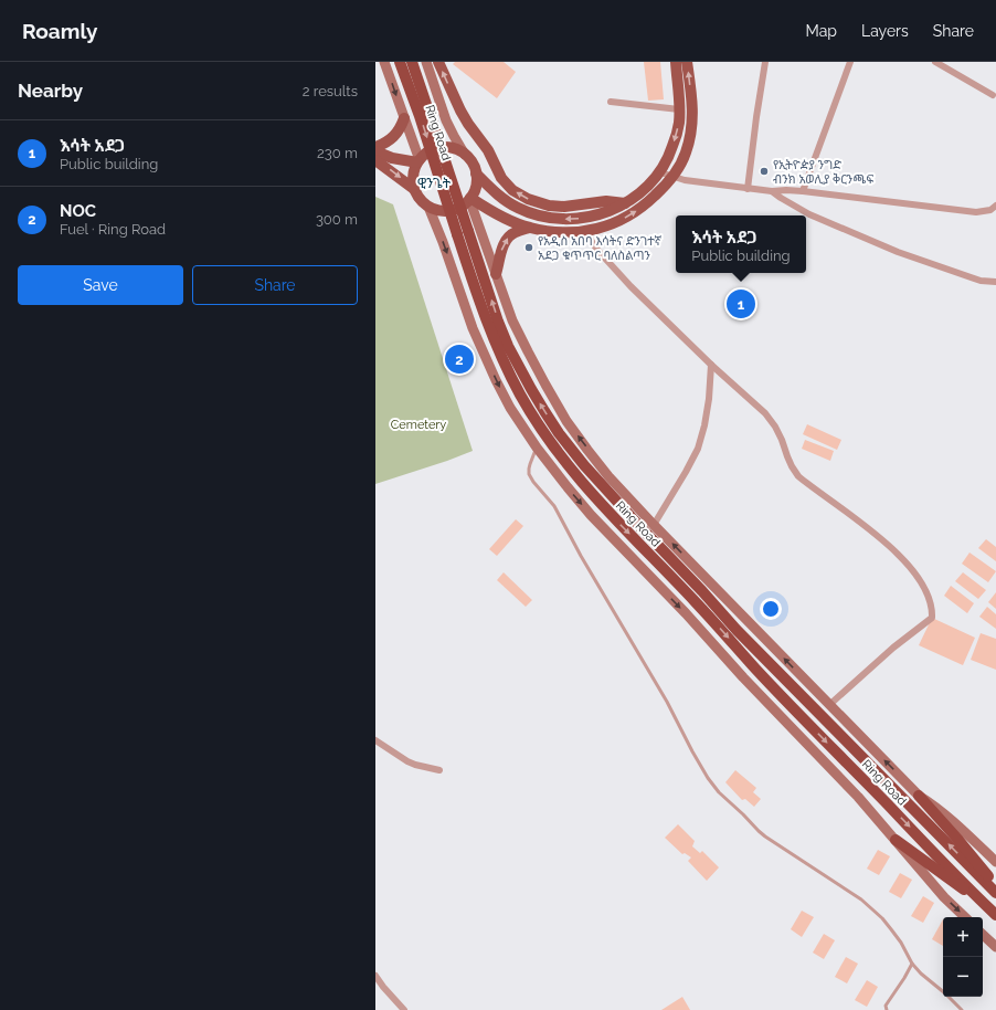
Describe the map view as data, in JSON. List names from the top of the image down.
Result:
{
  "streets": {
    "highway": ["Ring Road"]
  },
  "districts": ["ዊንጌት"],
  "parks": ["Cemetery"],
  "places": ["የኢትዮዽያ ንግድ ብንክ አወሊያ ቅርንጫፍ", "የአዲስ አበባ እሳትና ድንገተኛ አደጋ ቁጥጥር ባለስልጣን"],
  "page": {
    "header": "Roamly",
    "nav": ["Map", "Layers", "Share"],
    "heading": ["Nearby", "2 results"],
    "list": [
      {
        "mark": "1",
        "name": "እሳት አደጋ",
        "note": "Public building",
        "value": "230 m"
      },
      {
        "mark": "2",
        "name": "NOC",
        "note": "Fuel · Ring Road",
        "value": "300 m"
      }
    ],
    "popup": ["እሳት አደጋ", "Public building"],
    "buttons": ["Save", "Share"],
    "pins": ["1", "2"],
    "map_buttons": ["+", "−"]
  }
}
